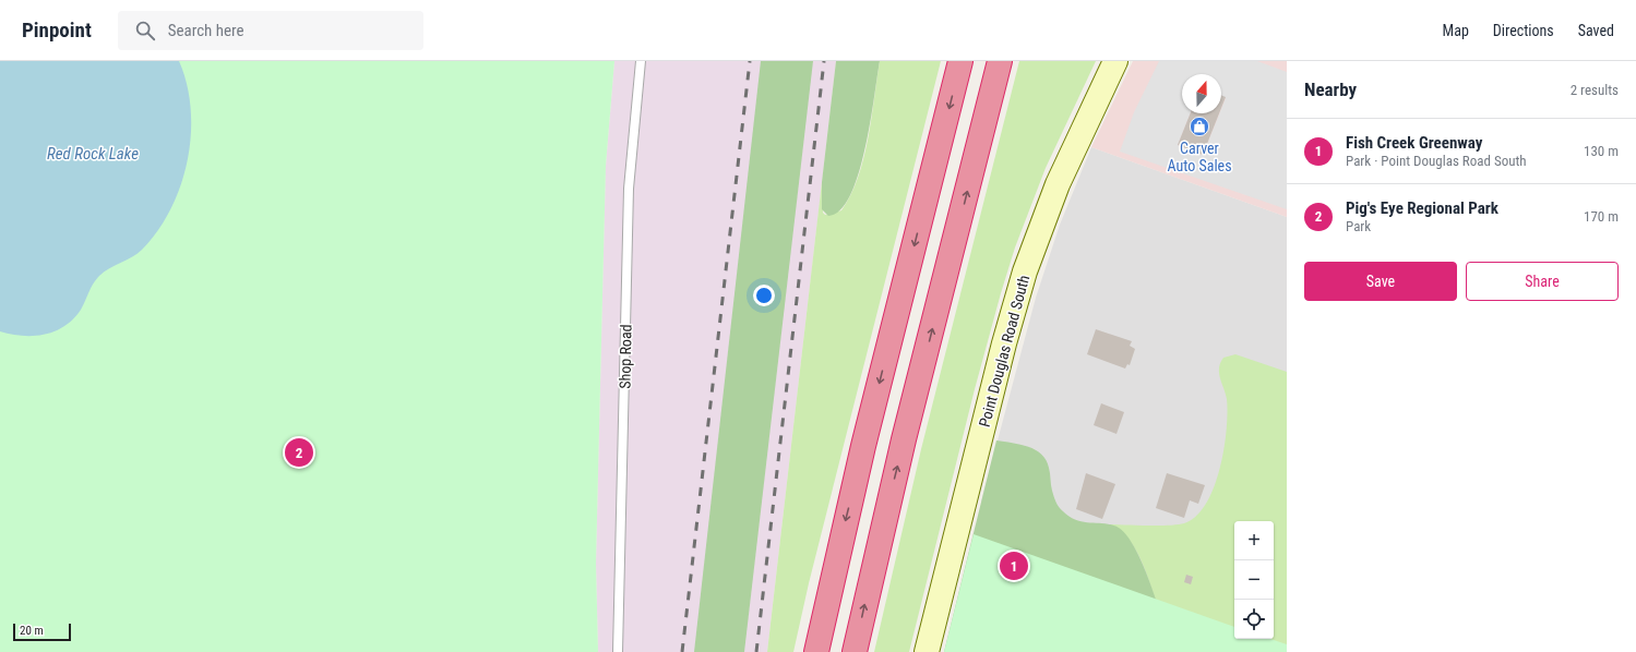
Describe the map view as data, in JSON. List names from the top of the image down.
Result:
{
  "streets": {
    "street": ["Point Douglas Road South"],
    "lane": ["Shop Road"]
  },
  "water": ["Red Rock Lake"],
  "places": {
    "shop": ["Carver Auto Sales"]
  },
  "scale_bar": "20 m",
  "north": "top",
  "page": {
    "header": "Pinpoint",
    "search": "Search here",
    "nav": ["Map", "Directions", "Saved"],
    "heading": ["Nearby", "2 results"],
    "list": [
      {
        "mark": "1",
        "name": "Fish Creek Greenway",
        "note": "Park · Point Douglas Road South",
        "value": "130 m"
      },
      {
        "mark": "2",
        "name": "Pig's Eye Regional Park",
        "note": "Park",
        "value": "170 m"
      }
    ],
    "buttons": ["Save", "Share"],
    "pins": ["2", "1"],
    "map_buttons": ["+", "−"],
    "scale": "20 m"
  }
}
